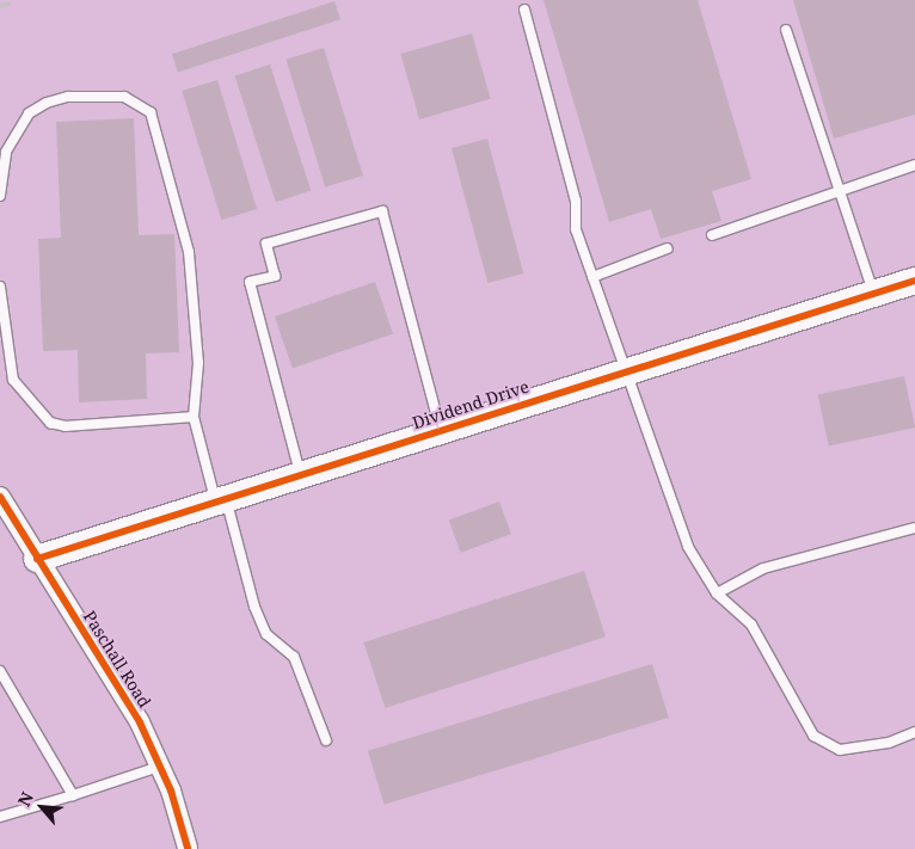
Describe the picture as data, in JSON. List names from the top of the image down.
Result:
{
  "streets": {
    "street": ["Dividend Drive", "Paschall Road"]
  },
  "crossings": [
    ["Dividend Drive", "Paschall Road"]
  ],
  "north": "top left"
}
